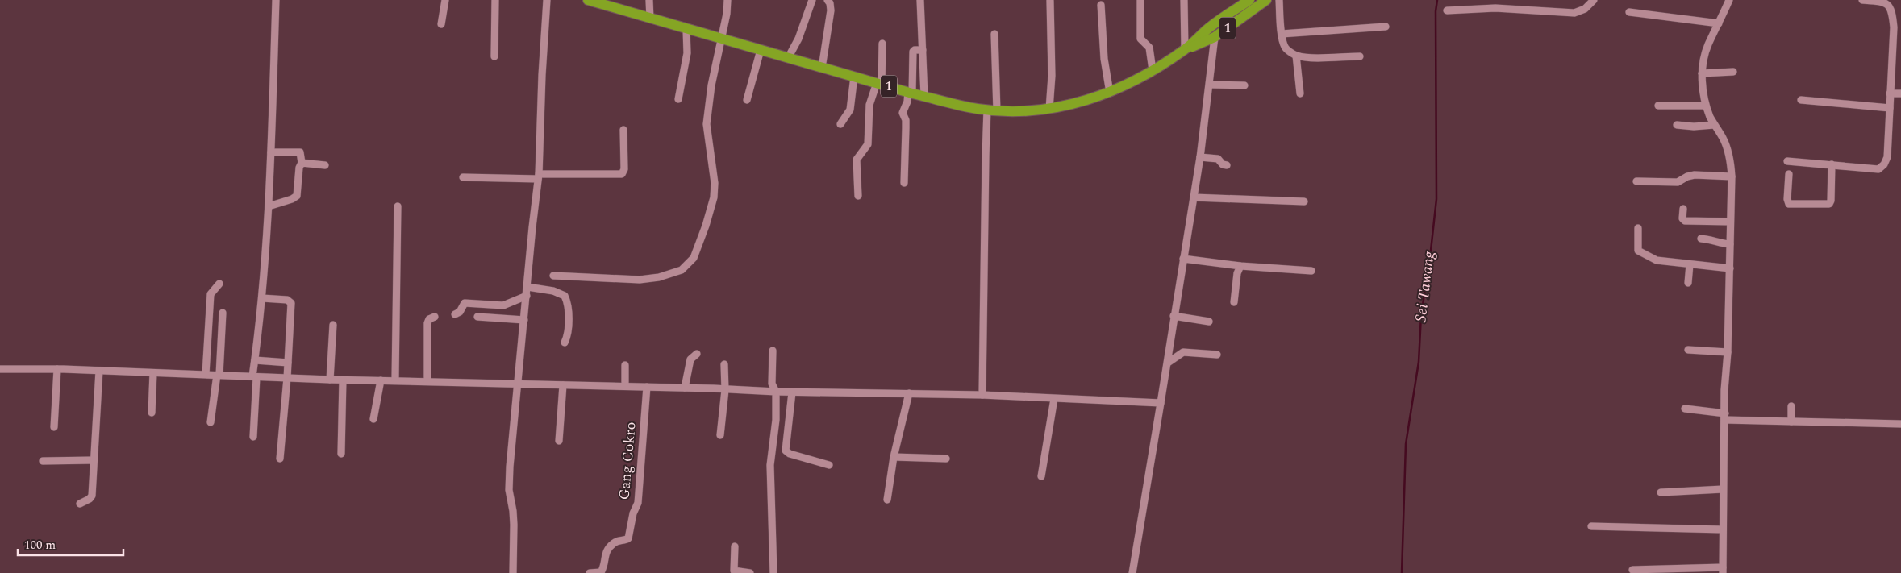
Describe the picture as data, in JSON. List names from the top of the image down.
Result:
{
  "streets": {
    "highway": ["1"],
    "street": ["Gang Cokro"]
  },
  "water": ["Sei Tawang"],
  "scale_bar": "100 m"
}
